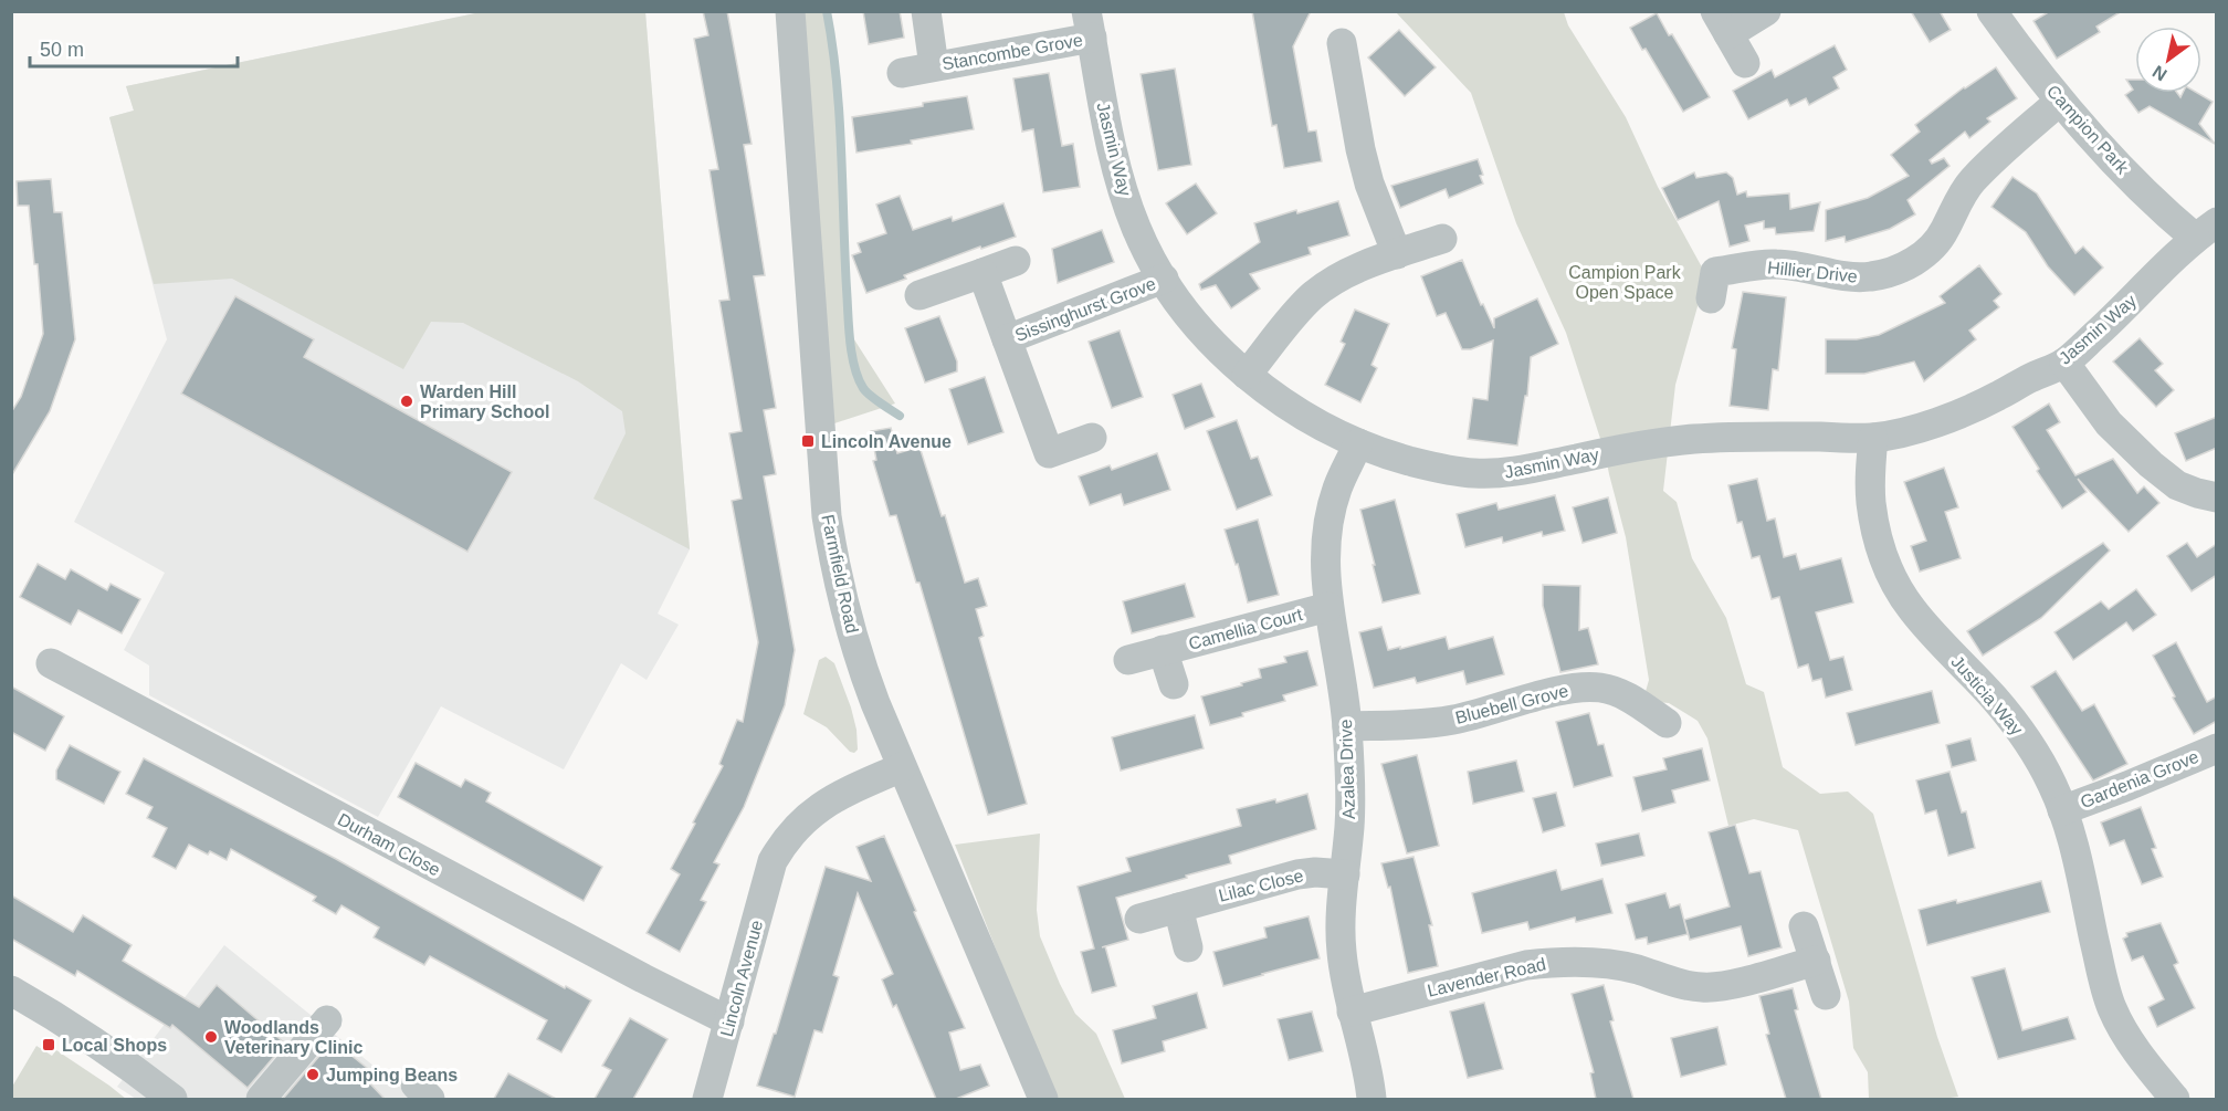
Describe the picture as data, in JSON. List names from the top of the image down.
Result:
{
  "streets": {
    "street": [
      "Stancombe Grove",
      "Campion Park",
      "Jasmin Way",
      "Hillier Drive",
      "Sissinghurst Grove",
      "Farmfield Road",
      "Camellia Court",
      "Justicia Way",
      "Bluebell Grove",
      "Azalea Drive",
      "Gardenia Grove",
      "Durham Close",
      "Lilac Close",
      "Lavender Road",
      "Lincoln Avenue"
    ]
  },
  "crossings": [
    ["Stancombe Grove", "Jasmin Way"],
    ["Campion Park", "Jasmin Way"],
    ["Campion Park", "Hillier Drive"],
    ["Jasmin Way", "Sissinghurst Grove"],
    ["Jasmin Way", "Justicia Way"],
    ["Jasmin Way", "Azalea Drive"],
    ["Farmfield Road", "Lincoln Avenue"],
    ["Camellia Court", "Azalea Drive"],
    ["Justicia Way", "Gardenia Grove"],
    ["Bluebell Grove", "Azalea Drive"],
    ["Azalea Drive", "Lilac Close"],
    ["Azalea Drive", "Lavender Road"],
    ["Durham Close", "Lincoln Avenue"]
  ],
  "parks": ["Campion Park Open Space"],
  "places": {
    "other": ["Warden Hill Primary School", "Woodlands Veterinary Clinic", "Jumping Beans"],
    "transit": ["Lincoln Avenue", "Local Shops"]
  },
  "scale_bar": "50 m",
  "north": "bottom left"
}
